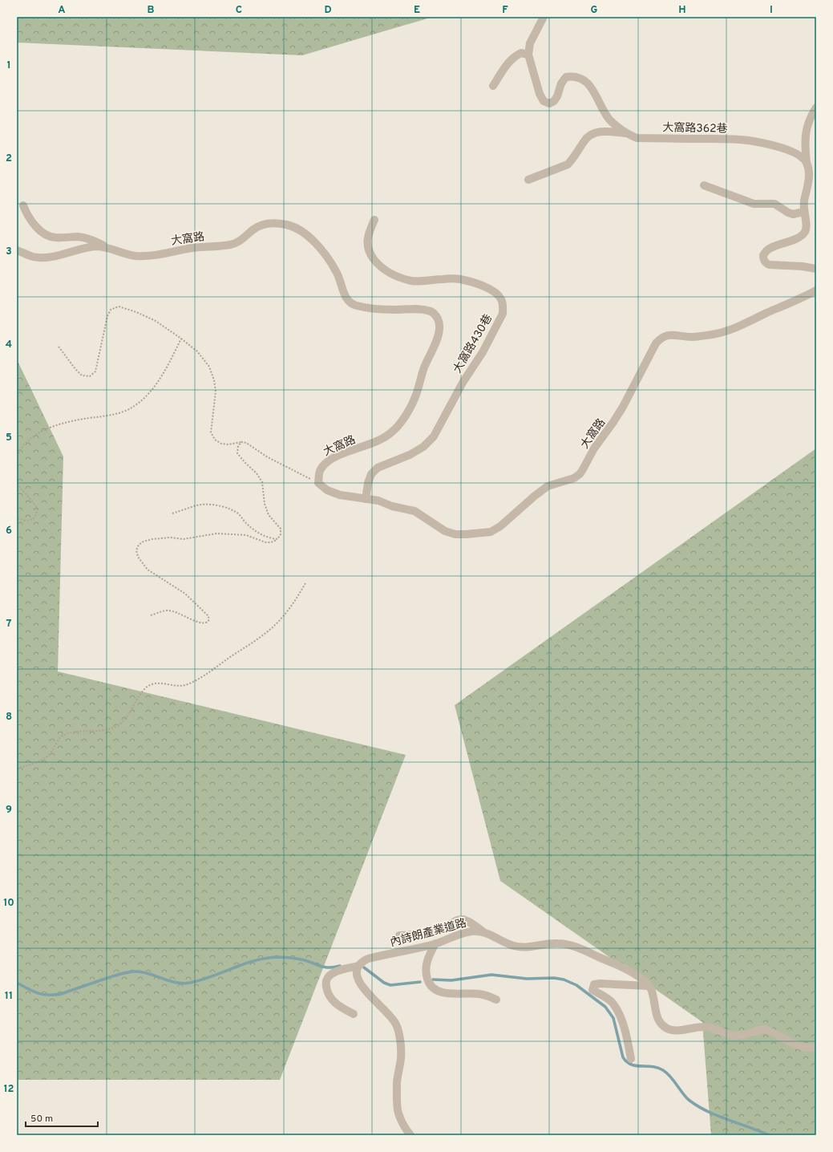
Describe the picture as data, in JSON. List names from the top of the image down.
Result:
{
  "streets": {
    "lane": [
      "大窩路362巷",
      "大窩路",
      "大窩路430巷",
      "內詩朗產業道路"
    ]
  },
  "crossings": [
    ["大窩路", "大窩路430巷"]
  ],
  "scale_bar": "50 m",
  "grid": {
    "columns": [
      "A",
      "B",
      "C",
      "D",
      "E",
      "F",
      "G",
      "H",
      "I"
    ],
    "rows": [
      "1",
      "2",
      "3",
      "4",
      "5",
      "6",
      "7",
      "8",
      "9",
      "10",
      "11",
      "12"
    ]
  }
}
